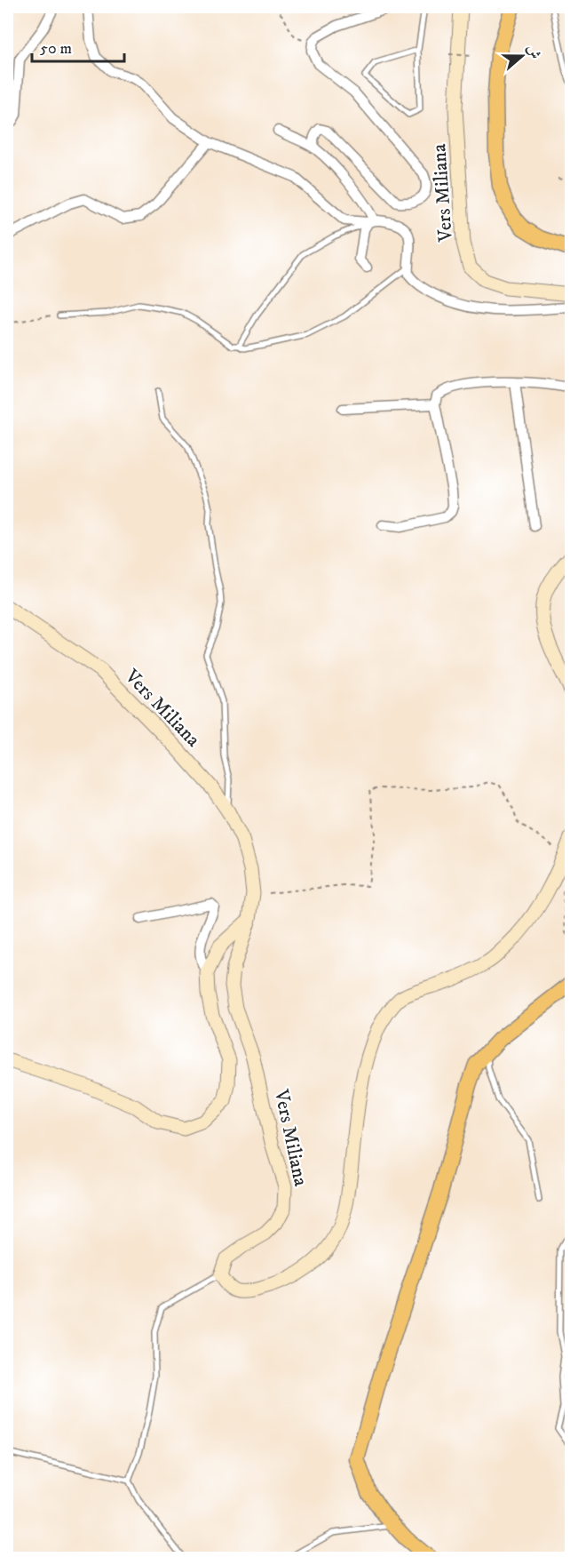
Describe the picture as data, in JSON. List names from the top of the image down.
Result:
{
  "streets": {
    "main road": ["Vers Miliana"]
  },
  "scale_bar": "50 m",
  "north": "right"
}
